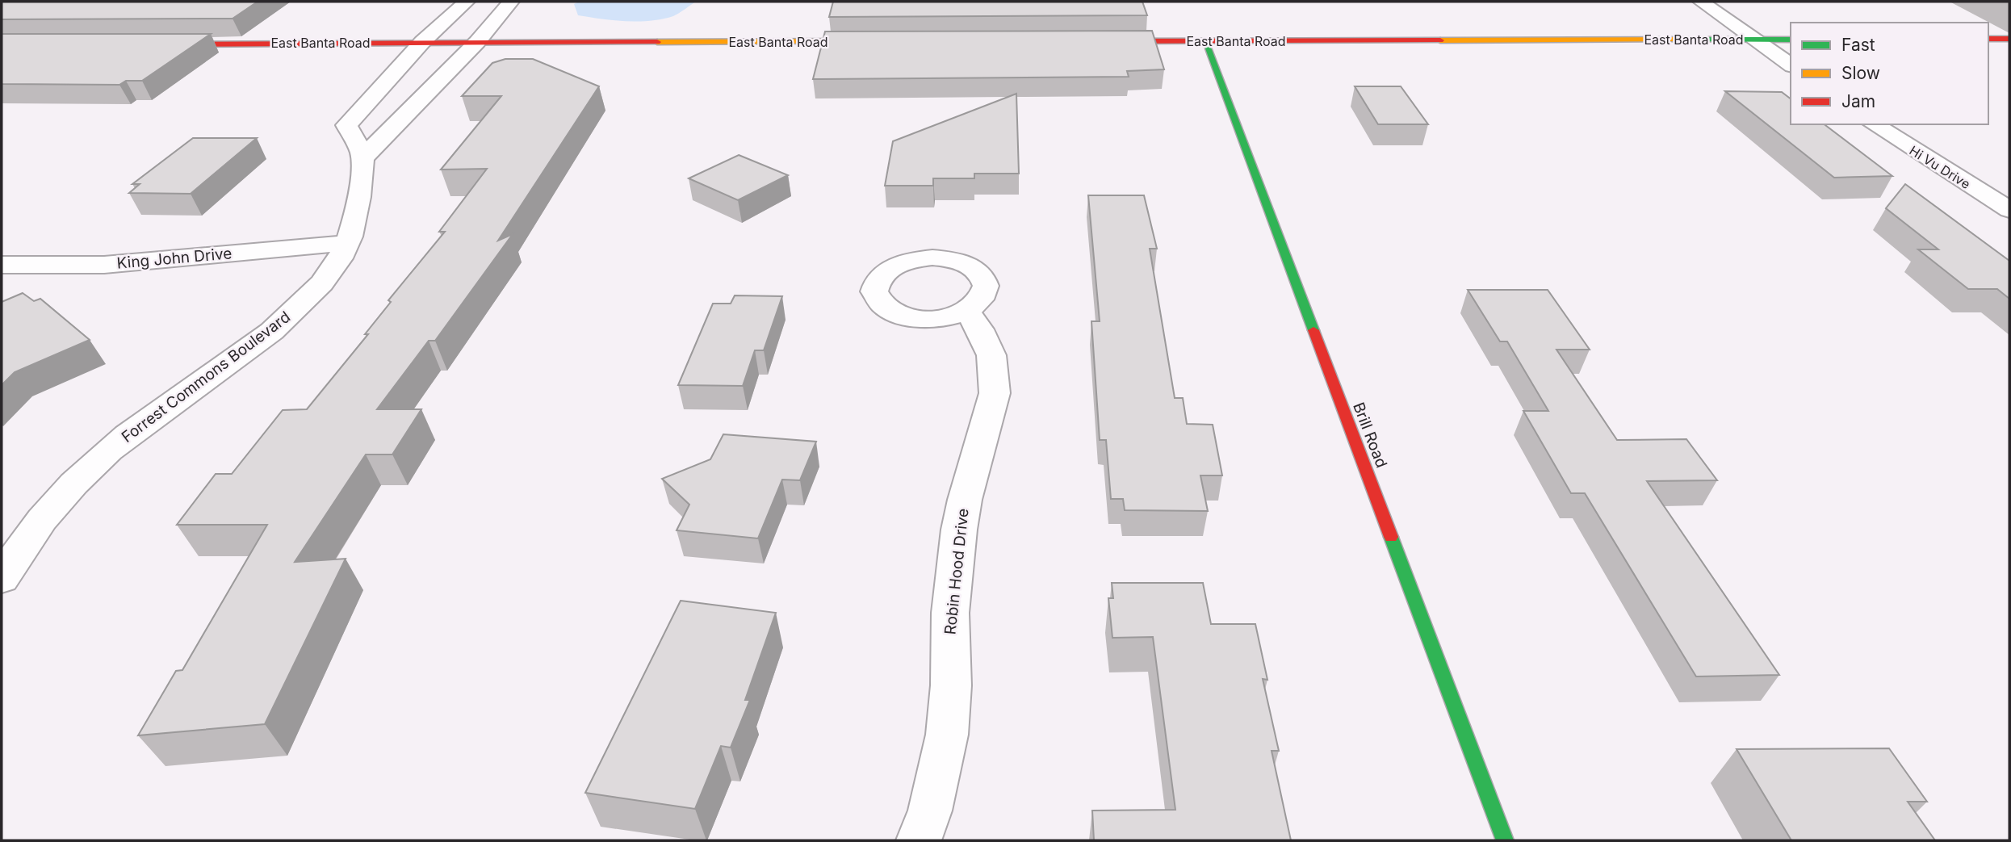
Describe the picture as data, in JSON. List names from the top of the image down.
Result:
{
  "streets": {
    "street": [
      "East Banta Road",
      "Hi Vu Drive",
      "King John Drive",
      "Forrest Commons Boulevard",
      "Brill Road",
      "Robin Hood Drive"
    ]
  },
  "crossings": [
    ["East Banta Road", "Brill Road"],
    ["King John Drive", "Forrest Commons Boulevard"]
  ],
  "legend": ["Fast", "Slow", "Jam"]
}
